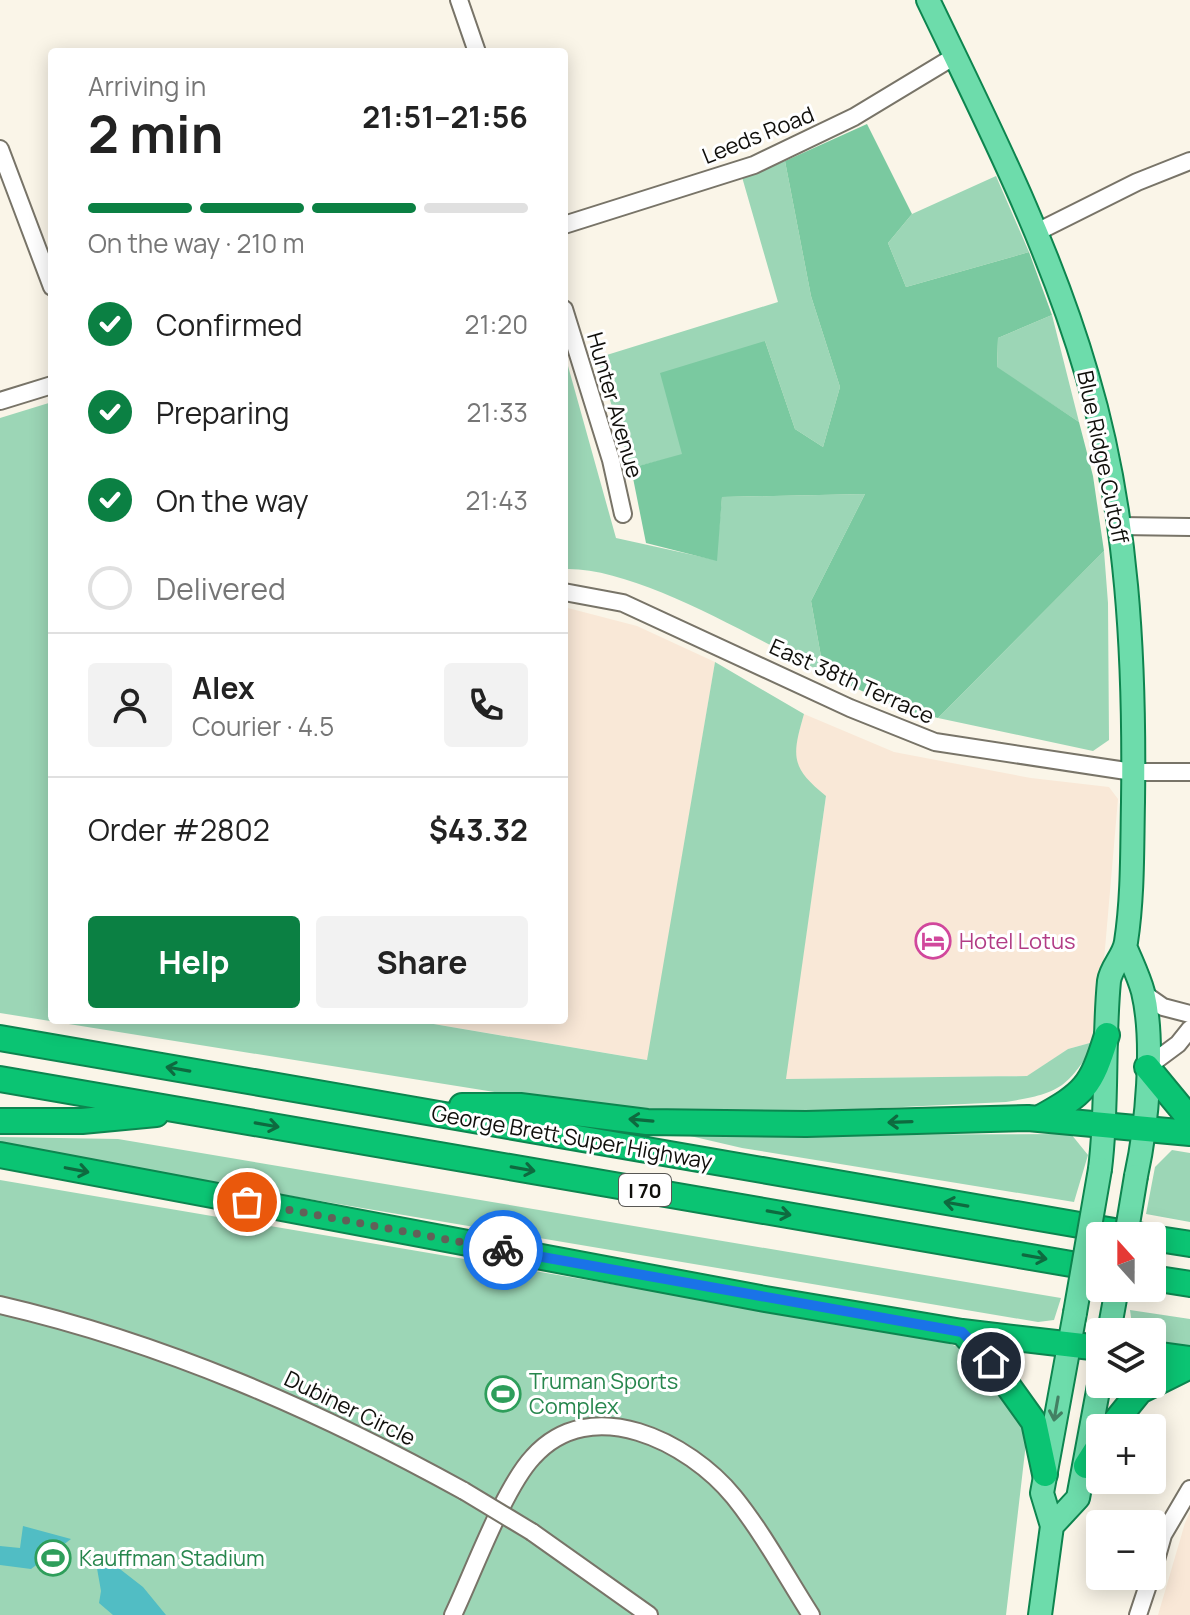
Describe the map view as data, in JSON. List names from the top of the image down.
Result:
{
  "streets": {
    "highway": ["George Brett Super Highway", "I 70"],
    "main road": ["Blue Ridge Cutoff"],
    "street": [
      "Leeds Road",
      "Hunter Avenue",
      "East 38th Terrace",
      "Dubiner Circle"
    ]
  },
  "crossings": [
    ["Leeds Road", "Blue Ridge Cutoff"],
    ["Blue Ridge Cutoff", "East 38th Terrace"]
  ],
  "places": {
    "hotel": ["Hotel Lotus"],
    "sports": ["Truman Sports Complex", "Kauffman Stadium"]
  },
  "north": "top",
  "page": {
    "heading": ["2 min", "Arriving in", "21:51–21:56"],
    "panel": [
      "Alex",
      "Courier · 4.5",
      "Order #2802",
      "$43.32"
    ],
    "bar": "On the way · 210 m",
    "list": [
      ["Confirmed", "21:20"],
      ["Preparing", "21:33"],
      ["On the way", "21:43"],
      "Delivered"
    ],
    "buttons": ["Help", "Share"],
    "map_buttons": ["+", "−"]
  }
}
